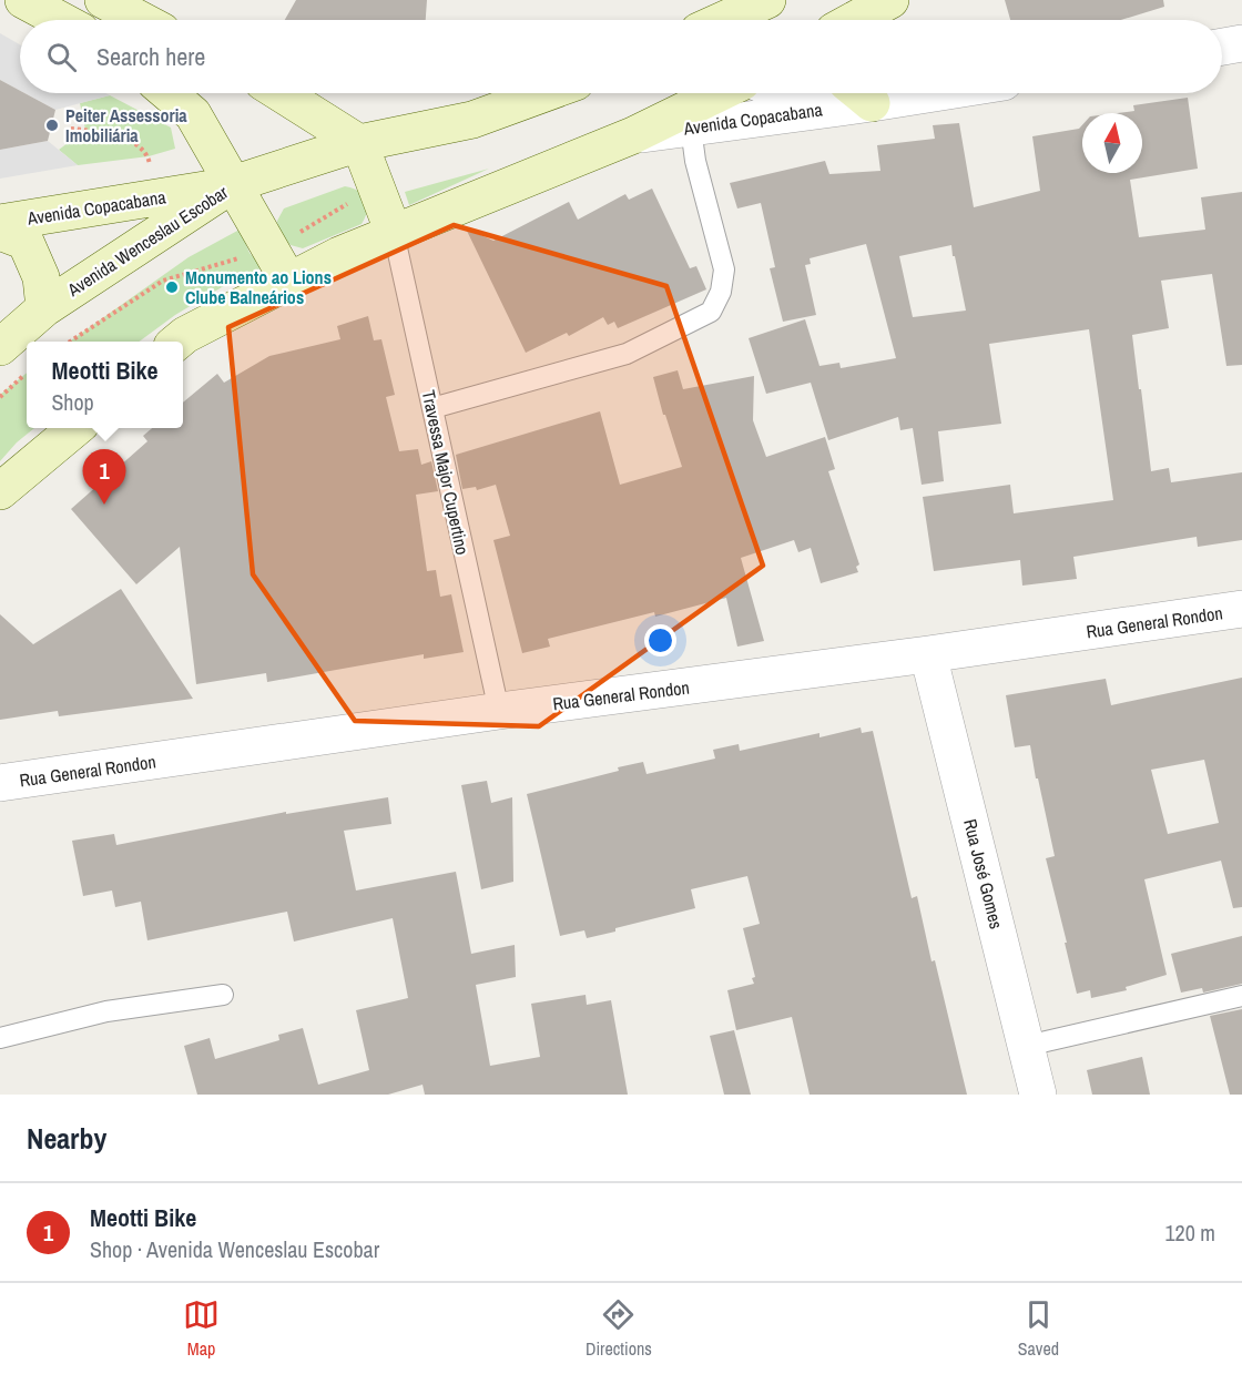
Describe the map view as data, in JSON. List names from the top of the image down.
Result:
{
  "streets": {
    "main road": ["Avenida Copacabana", "Avenida Wenceslau Escobar"],
    "street": ["Rua General Rondon", "Rua José Gomes"],
    "lane": ["Travessa Major Cupertino"]
  },
  "crossings": [
    ["Avenida Copacabana", "Avenida Wenceslau Escobar"],
    ["Travessa Major Cupertino", "Rua General Rondon"],
    ["Rua General Rondon", "Rua José Gomes"]
  ],
  "places": ["Peiter Assessoria Imobiliária", "Monumento ao Lions Clube Balneários"],
  "north": "top",
  "page": {
    "search": "Search here",
    "popup": ["Meotti Bike", "Shop"],
    "pins": "1",
    "heading": "Nearby",
    "list": [
      {
        "mark": "1",
        "name": "Meotti Bike",
        "note": "Shop · Avenida Wenceslau Escobar",
        "value": "120 m"
      }
    ],
    "nav": ["Map", "Directions", "Saved"]
  }
}
